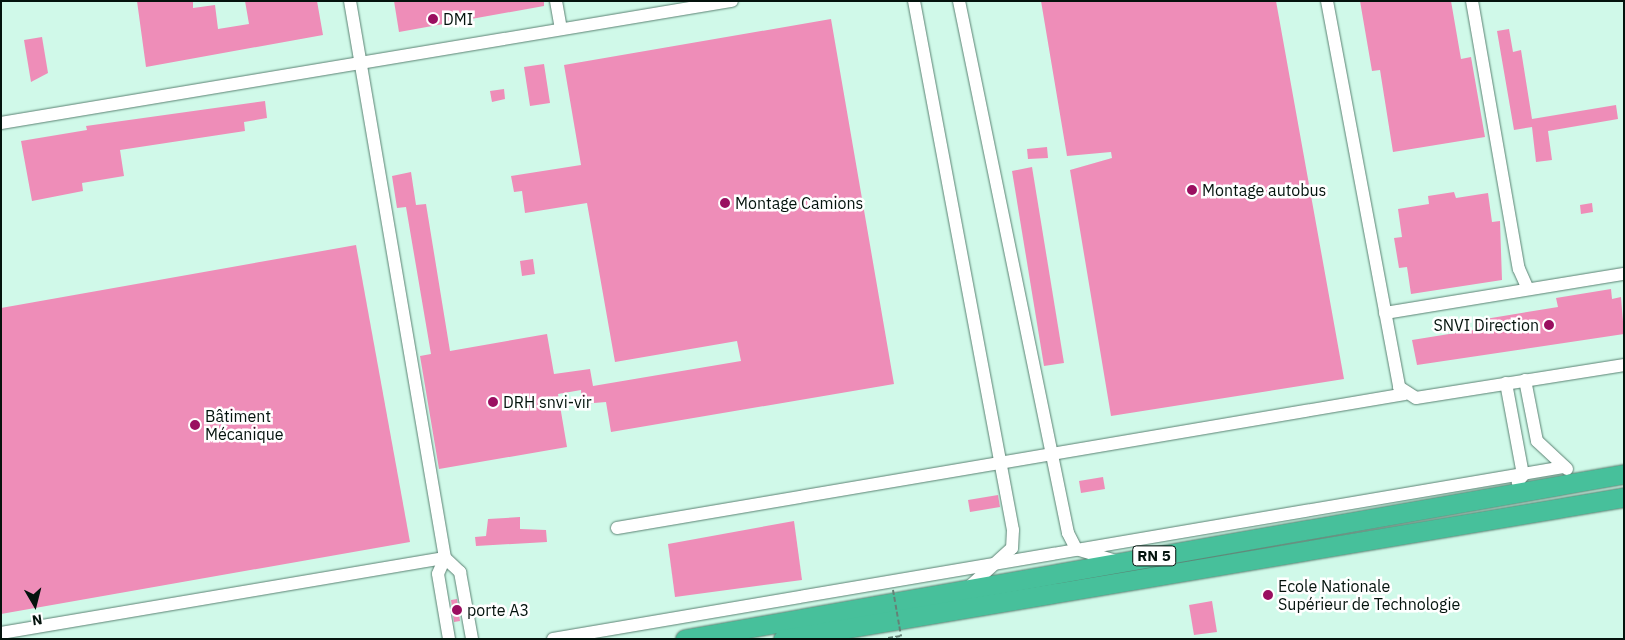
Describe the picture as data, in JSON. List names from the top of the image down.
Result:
{
  "streets": {
    "highway": ["RN 5"]
  },
  "places": [
    "DMI",
    "Montage autobus",
    "Montage Camions",
    "SNVI Direction",
    "DRH snvi-vir",
    "Bâtiment Mécanique",
    "Ecole Nationale Supérieur de Technologie",
    "porte A3"
  ],
  "north": "bottom"
}
